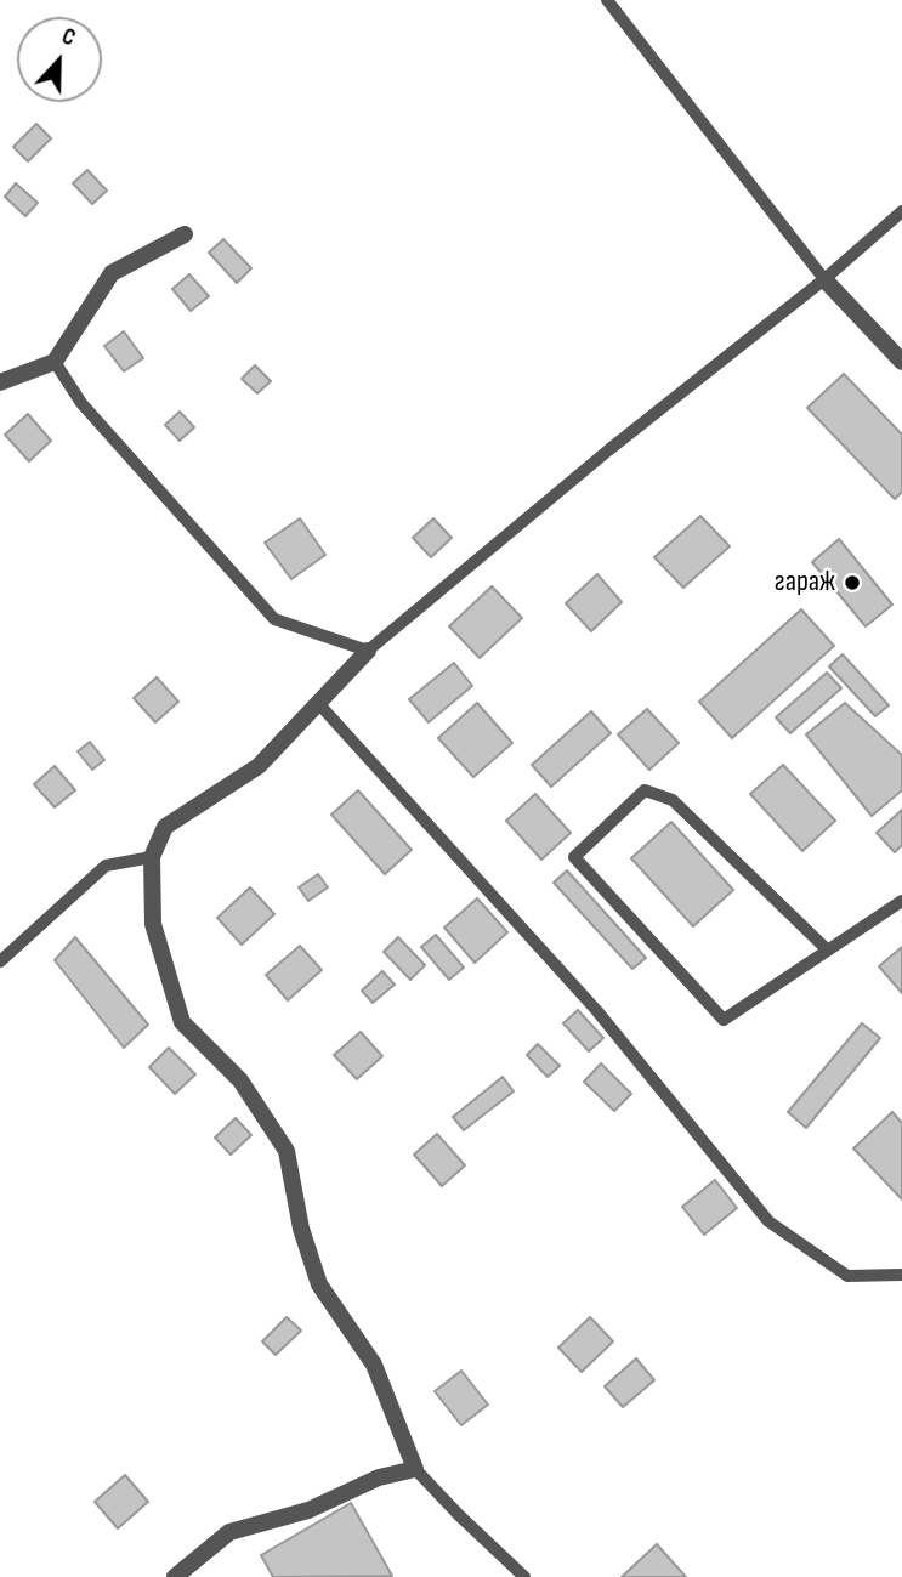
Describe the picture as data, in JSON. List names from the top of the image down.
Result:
{
  "places": ["гараж"],
  "north": "top"
}
